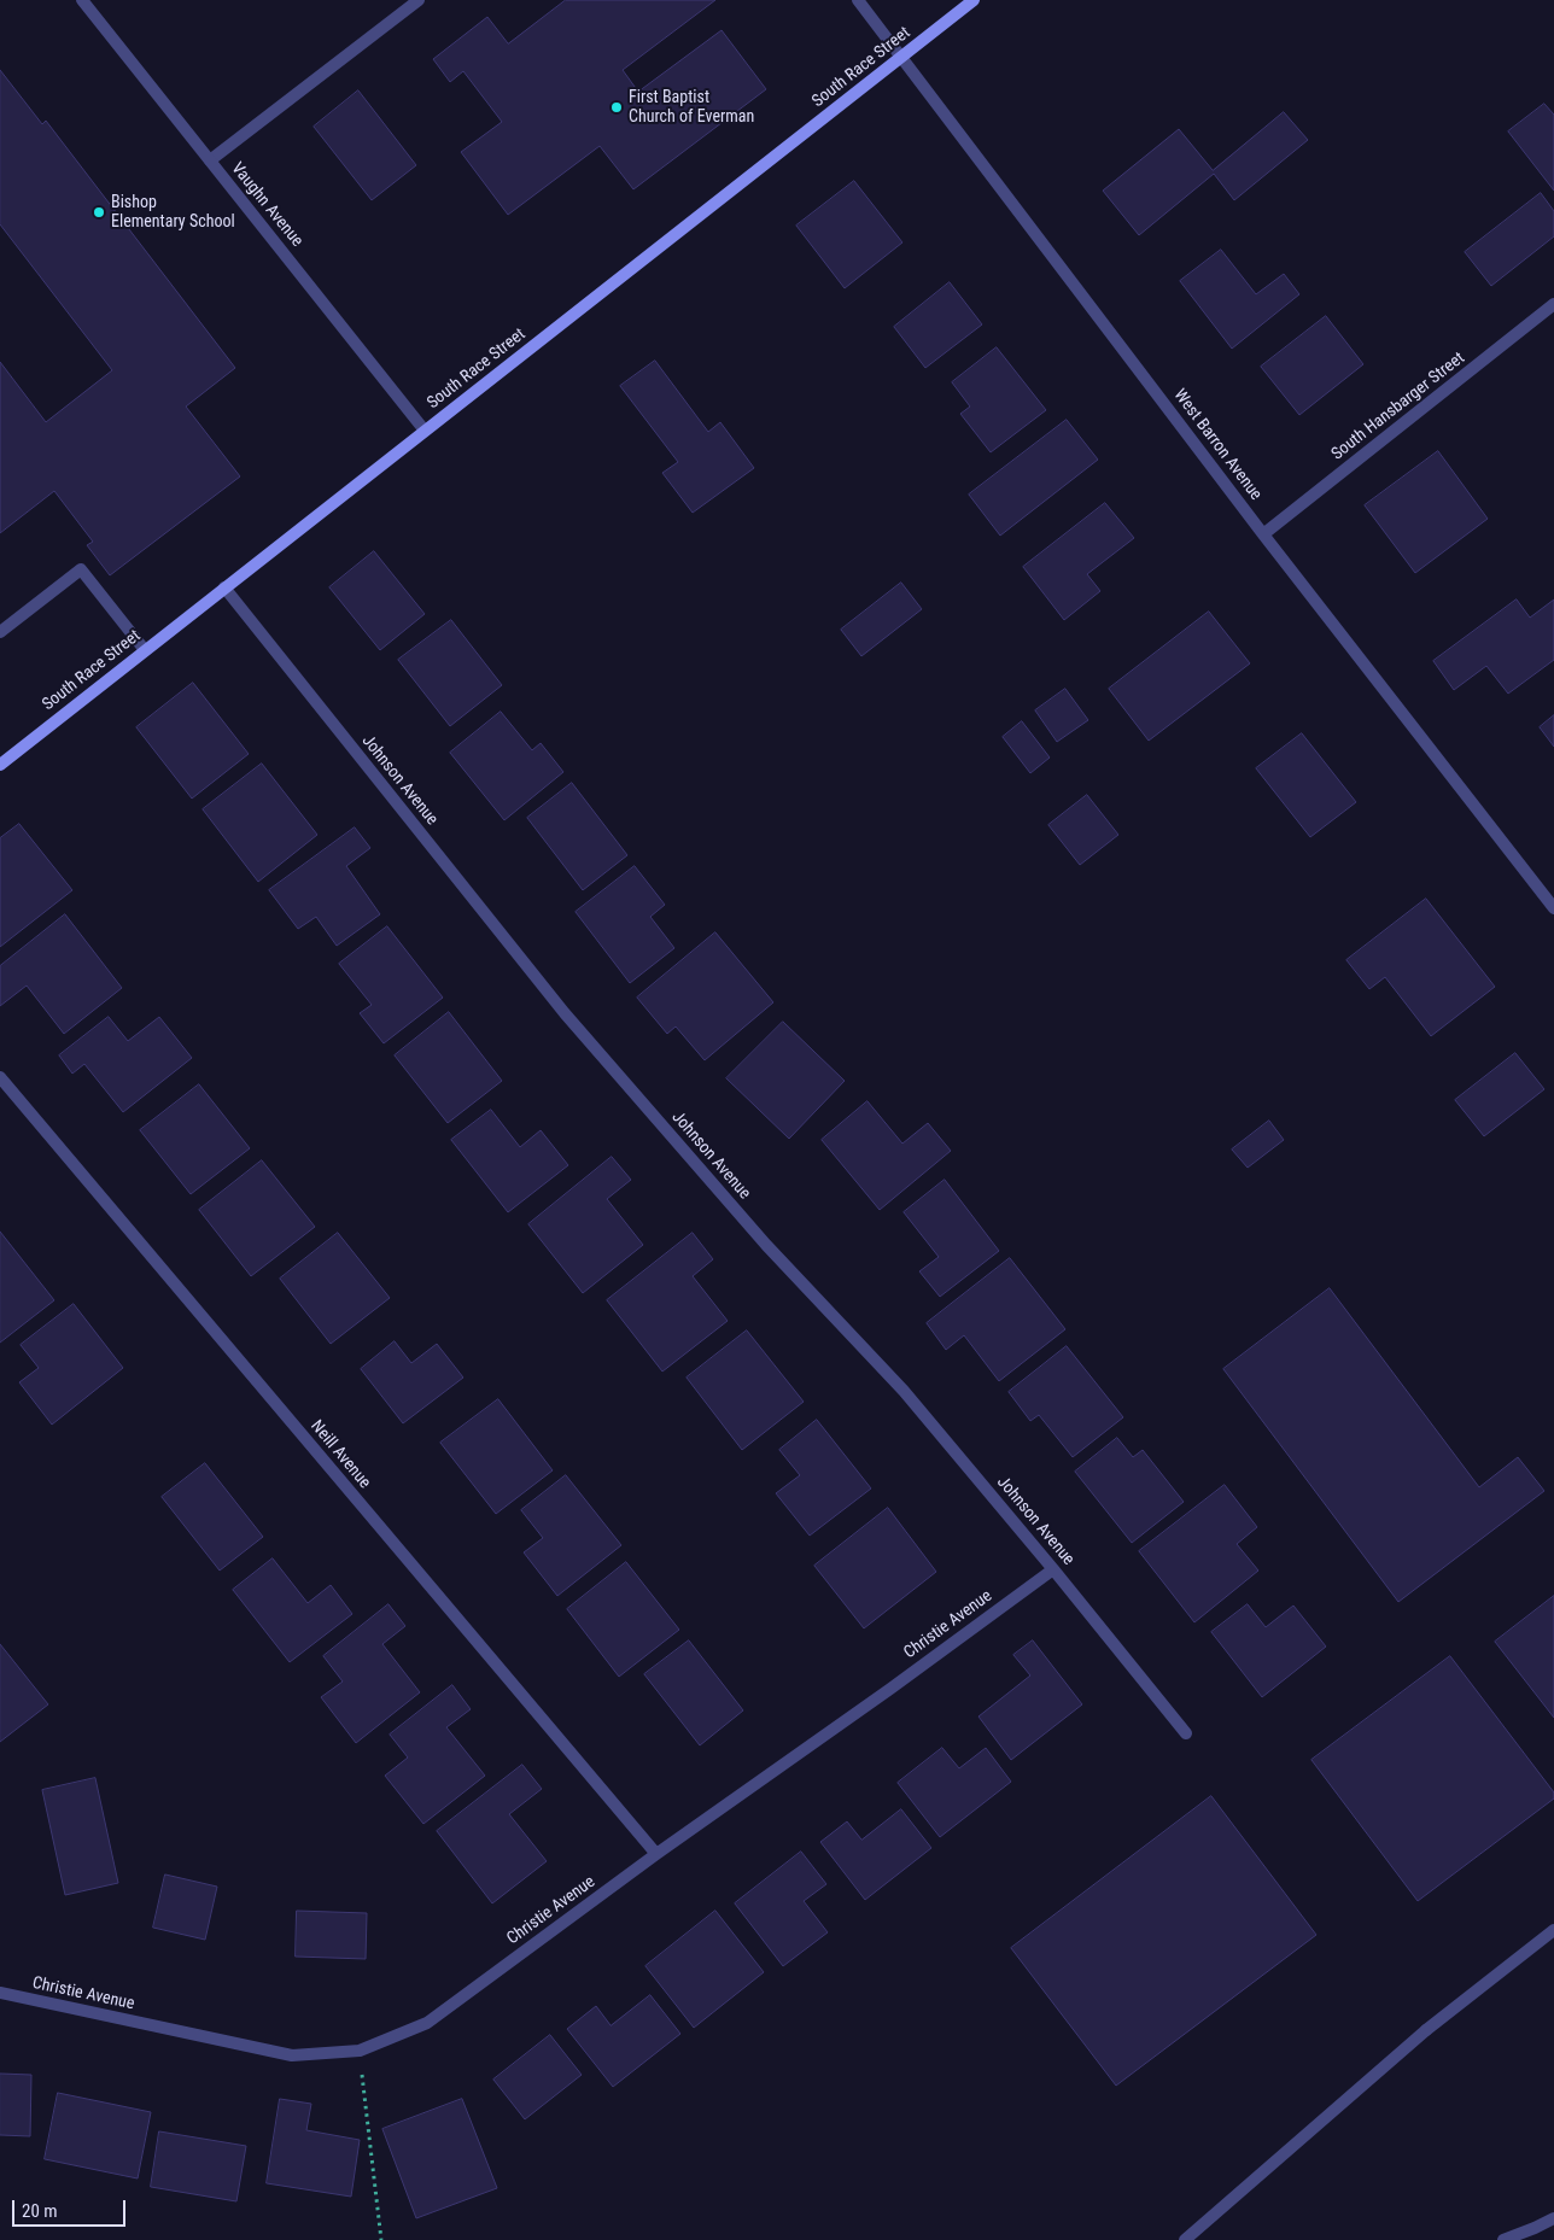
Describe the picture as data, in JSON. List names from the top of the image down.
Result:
{
  "streets": {
    "main road": ["South Race Street"],
    "street": [
      "Vaughn Avenue",
      "South Hansbarger Street",
      "West Barron Avenue",
      "Johnson Avenue",
      "Neill Avenue",
      "Christie Avenue"
    ]
  },
  "crossings": [
    ["South Race Street", "Vaughn Avenue"],
    ["South Race Street", "West Barron Avenue"],
    ["South Race Street", "Johnson Avenue"],
    ["South Hansbarger Street", "West Barron Avenue"],
    ["Johnson Avenue", "Christie Avenue"],
    ["Neill Avenue", "Christie Avenue"]
  ],
  "places": ["First Baptist Church of Everman", "Bishop Elementary School"],
  "scale_bar": "20 m"
}
